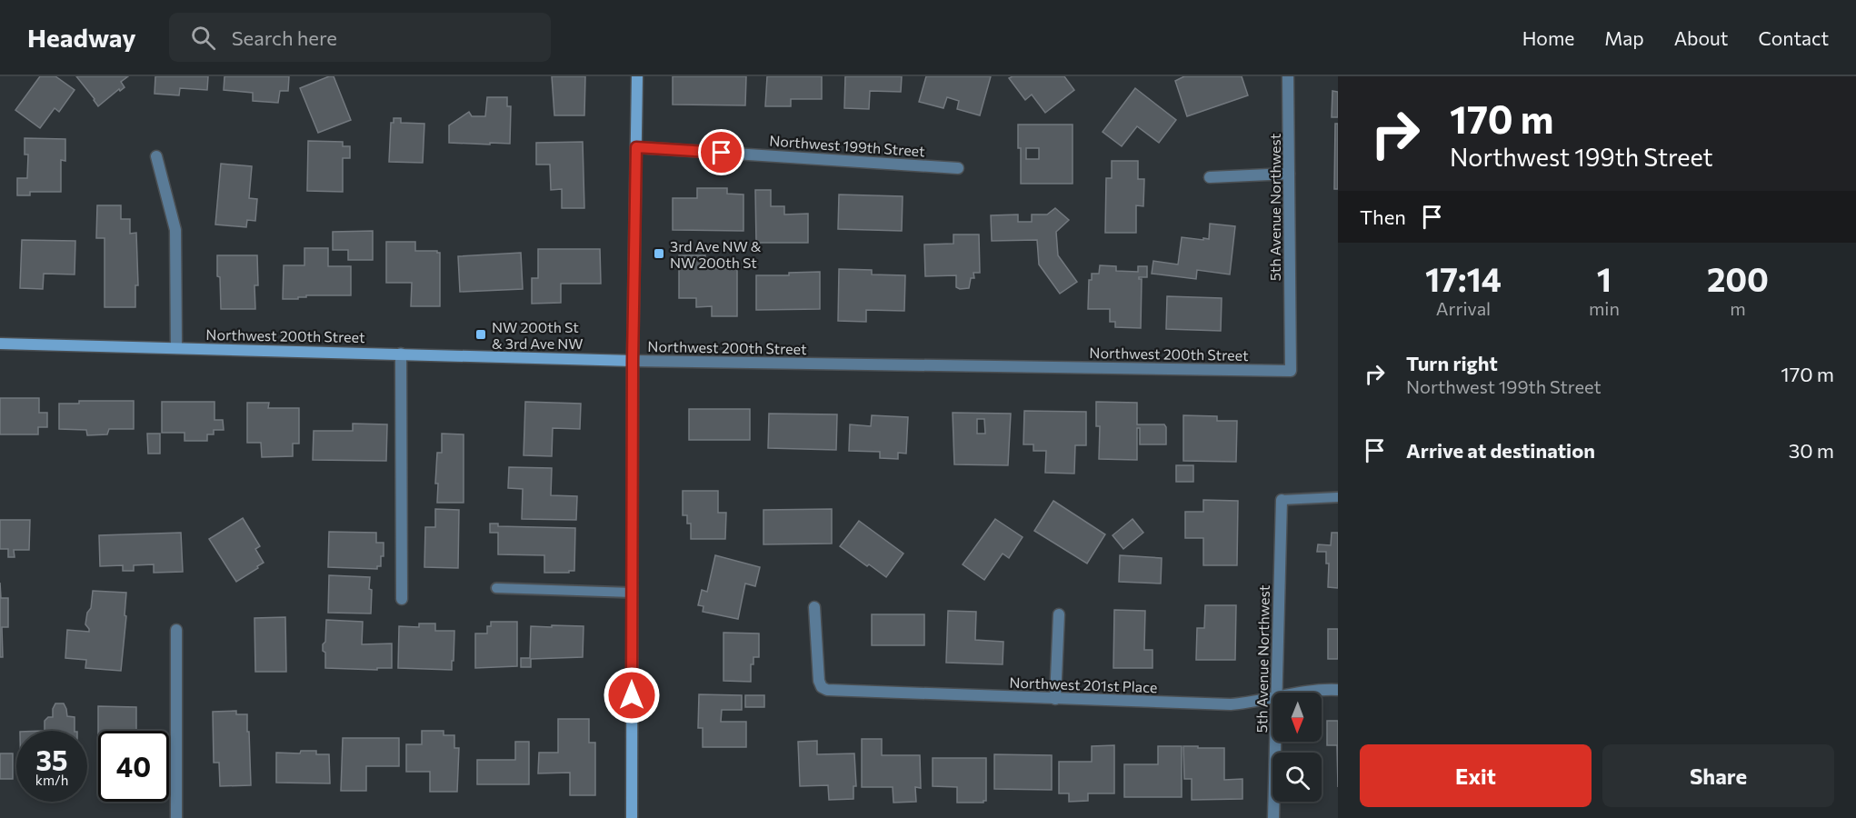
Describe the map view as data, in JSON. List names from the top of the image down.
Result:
{
  "streets": {
    "street": [
      "Northwest 199th Street",
      "5th Avenue Northwest",
      "Northwest 200th Street",
      "Northwest 201st Place"
    ]
  },
  "crossings": [
    ["5th Avenue Northwest", "Northwest 200th Street"]
  ],
  "places": {
    "transit": ["3rd Ave NW & NW 200th St", "NW 200th St & 3rd Ave NW"]
  },
  "north": "bottom",
  "page": {
    "header": "Headway",
    "search": "Search here",
    "nav": [
      "Home",
      "Map",
      "About",
      "Contact"
    ],
    "turn": ["170 m", "Northwest 199th Street"],
    "then": "Then",
    "eta": [
      "17:14",
      "Arrival",
      "1",
      "min",
      "200",
      "m"
    ],
    "list": [
      {
        "name": "Turn right",
        "note": "Northwest 199th Street",
        "value": "170 m"
      },
      {
        "name": "Arrive at destination",
        "value": "30 m"
      }
    ],
    "speed": "35 km/h",
    "limit": "40",
    "buttons": ["Exit", "Share"]
  }
}
